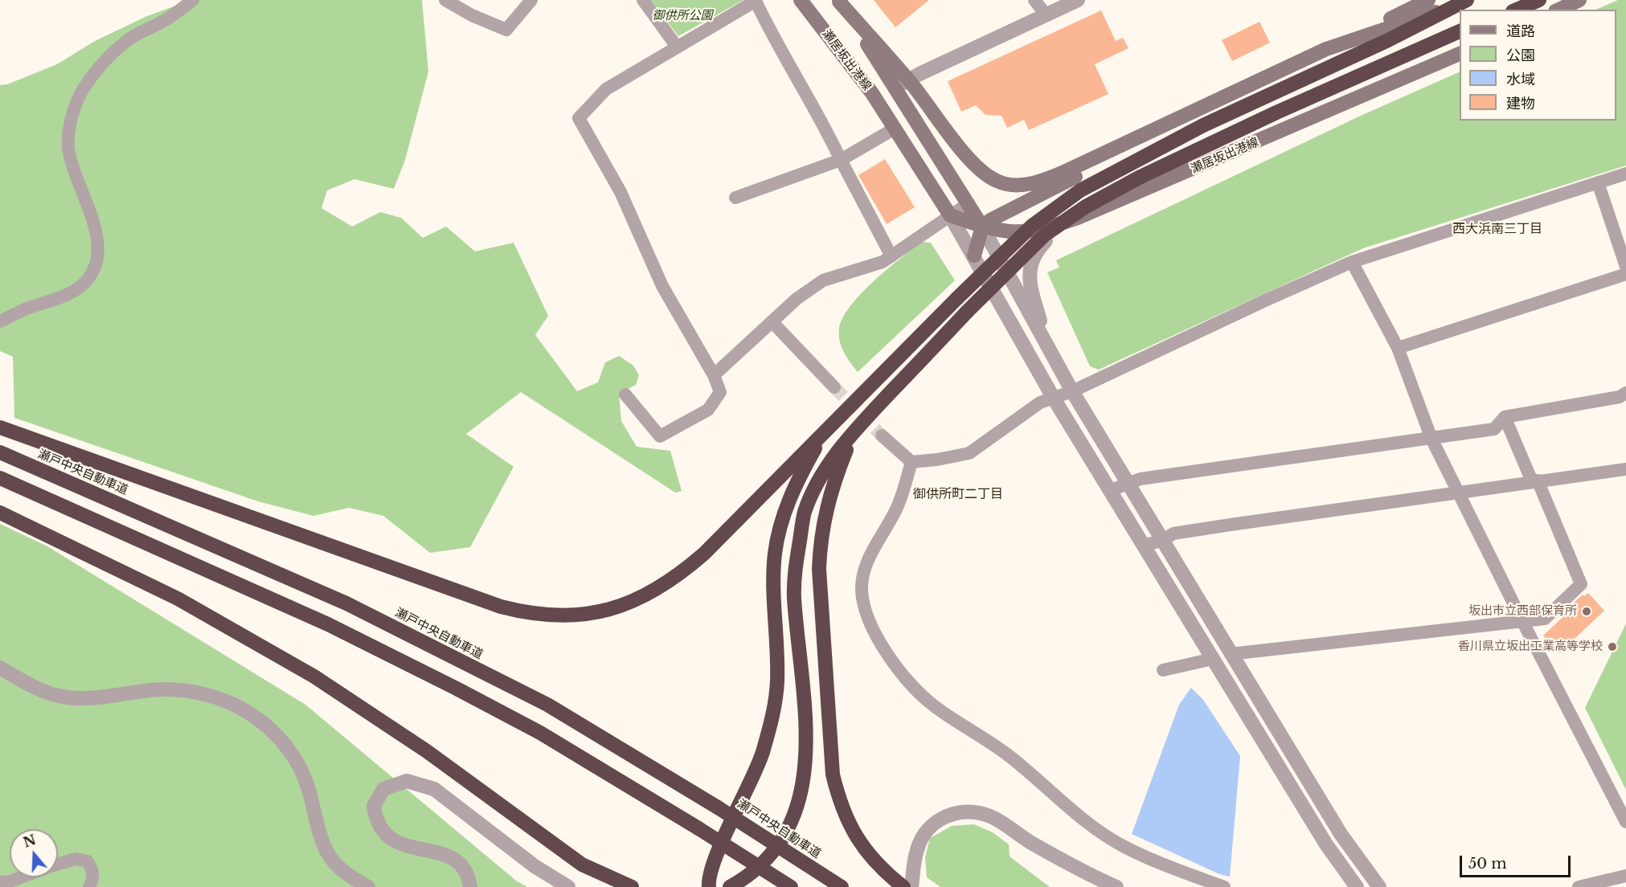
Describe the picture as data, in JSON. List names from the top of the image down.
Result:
{
  "streets": {
    "highway": ["瀬戸中央自動車道"],
    "main road": ["瀬居坂出港線"]
  },
  "districts": ["西大浜南三丁目", "御供所町二丁目"],
  "parks": ["御供所公園"],
  "places": ["坂出市立西部保育所", "香川県立坂出工業高等学校"],
  "legend": [
    "道路",
    "公園",
    "水域",
    "建物"
  ],
  "scale_bar": "50 m",
  "north": "top"
}
